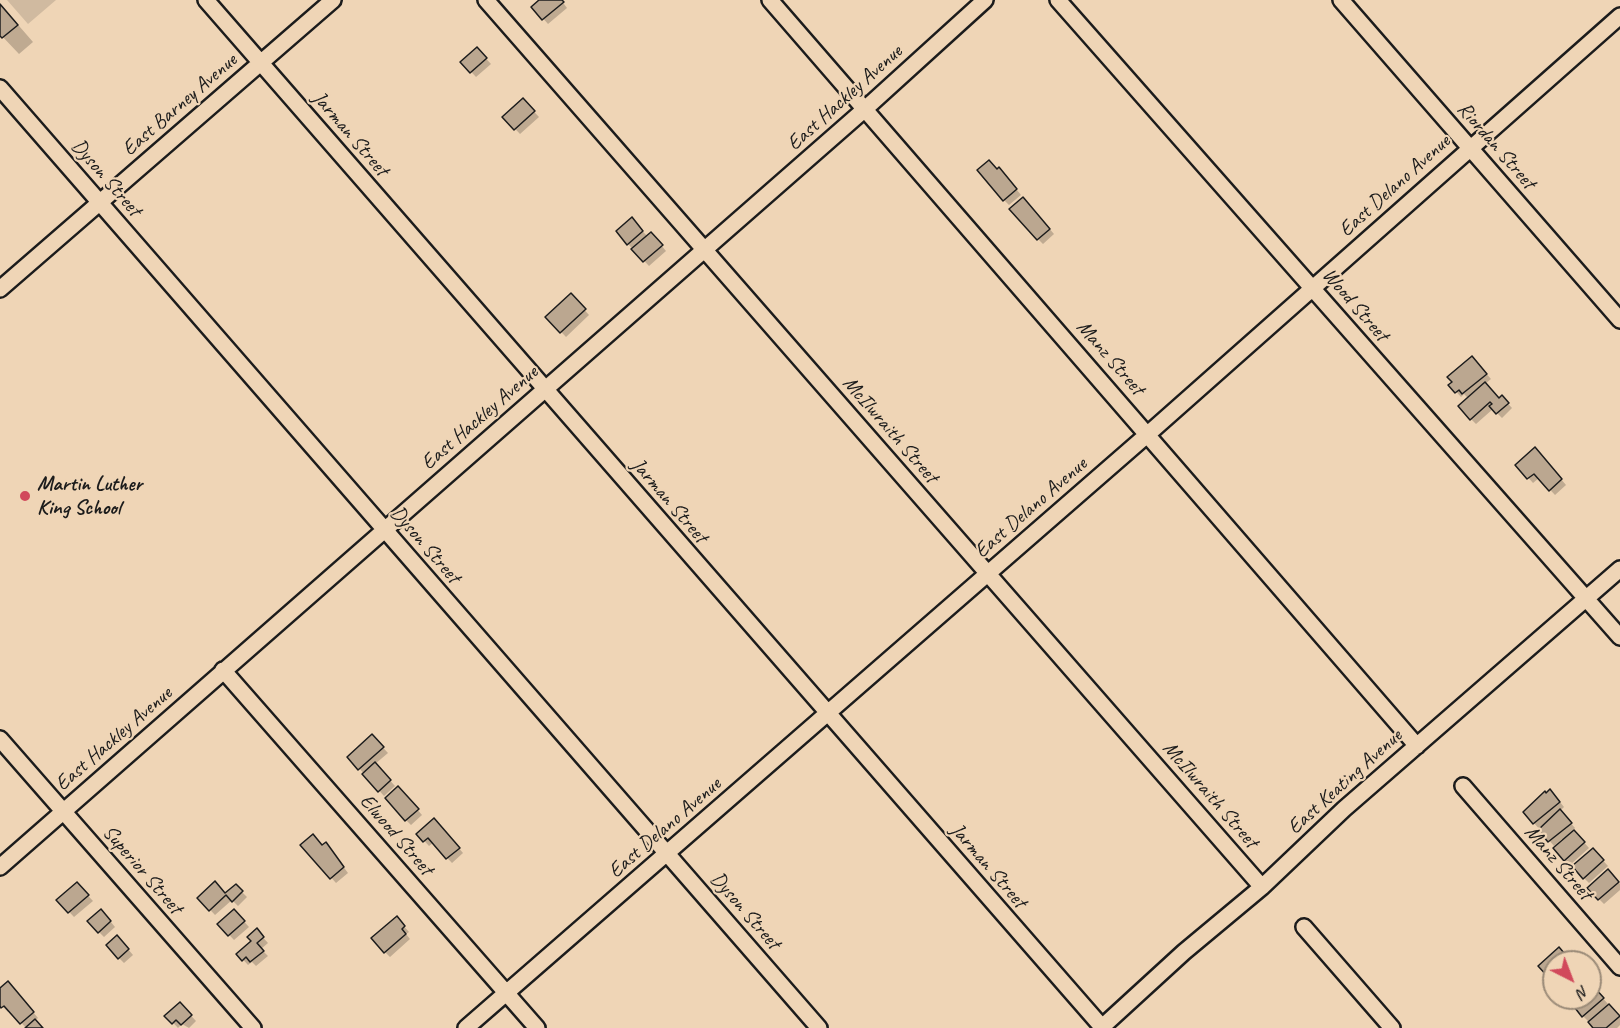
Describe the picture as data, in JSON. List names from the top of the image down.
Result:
{
  "streets": {
    "street": [
      "East Hackley Avenue",
      "East Barney Avenue",
      "Jarman Street",
      "Riordan Street",
      "Dyson Street",
      "East Delano Avenue",
      "Wood Street",
      "Manz Street",
      "McIlwraith Street",
      "East Keating Avenue",
      "Elwood Street",
      "Superior Street"
    ]
  },
  "crossings": [
    ["East Hackley Avenue", "Jarman Street"],
    ["East Hackley Avenue", "Dyson Street"],
    ["East Hackley Avenue", "Manz Street"],
    ["East Hackley Avenue", "McIlwraith Street"],
    ["East Hackley Avenue", "Elwood Street"],
    ["East Hackley Avenue", "Superior Street"],
    ["East Barney Avenue", "Jarman Street"],
    ["East Barney Avenue", "Dyson Street"],
    ["Jarman Street", "East Delano Avenue"],
    ["Jarman Street", "East Keating Avenue"],
    ["Riordan Street", "East Delano Avenue"],
    ["Dyson Street", "East Delano Avenue"],
    ["East Delano Avenue", "Wood Street"],
    ["East Delano Avenue", "Manz Street"],
    ["East Delano Avenue", "McIlwraith Street"],
    ["East Delano Avenue", "Elwood Street"],
    ["Wood Street", "East Keating Avenue"],
    ["Manz Street", "East Keating Avenue"],
    ["McIlwraith Street", "East Keating Avenue"]
  ],
  "places": ["Martin Luther King School"],
  "north": "bottom right"
}
